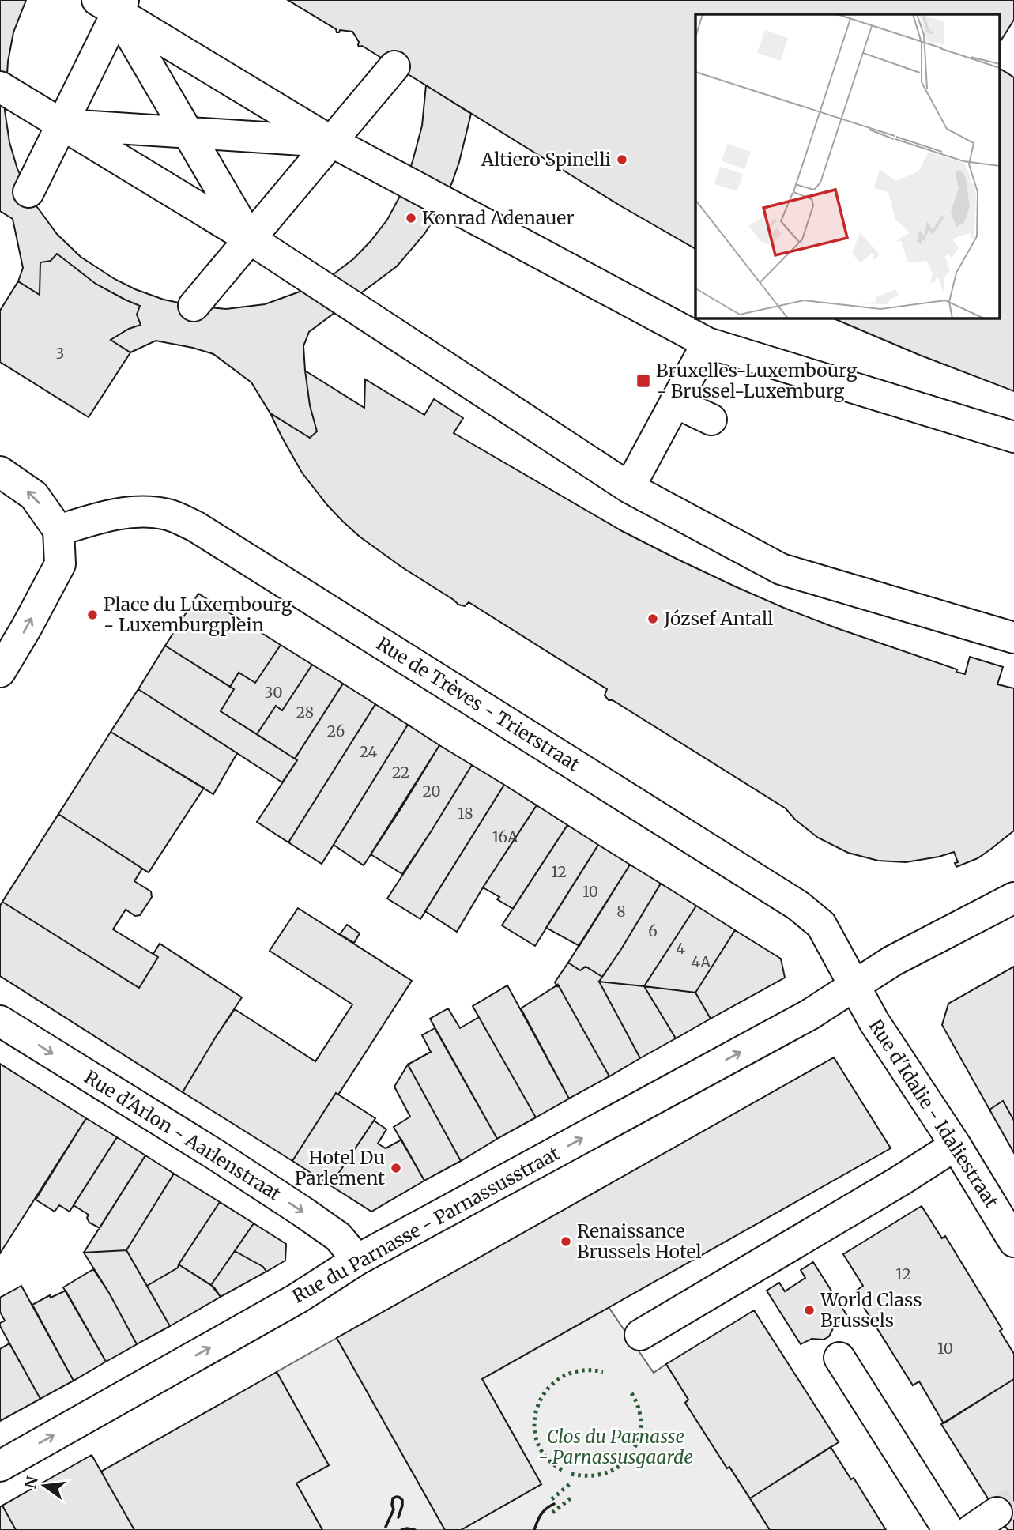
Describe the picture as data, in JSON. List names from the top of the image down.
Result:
{
  "streets": {
    "street": [
      "Rue de Trèves - Trierstraat",
      "Rue d'Idalie - Idaliestraat",
      "Rue d'Arlon - Aarlenstraat",
      "Rue du Parnasse - Parnassusstraat"
    ]
  },
  "crossings": [
    ["Rue de Trèves - Trierstraat", "Rue d'Idalie - Idaliestraat"],
    ["Rue de Trèves - Trierstraat", "Rue du Parnasse - Parnassusstraat"],
    ["Rue d'Idalie - Idaliestraat", "Rue du Parnasse - Parnassusstraat"],
    ["Rue d'Arlon - Aarlenstraat", "Rue du Parnasse - Parnassusstraat"]
  ],
  "one_way": ["Rue d'Arlon - Aarlenstraat"],
  "parks": ["Clos du Parnasse - Parnassusgaarde"],
  "places": {
    "other": [
      "Altiero Spinelli",
      "Konrad Adenauer",
      "Place du Luxembourg - Luxemburgplein",
      "József Antall",
      "Hotel Du Parlement",
      "Renaissance Brussels Hotel",
      "World Class Brussels"
    ],
    "transit": ["Bruxelles-Luxembourg - Brussel-Luxemburg"]
  },
  "house_numbers": [
    "3",
    "30",
    "28",
    "26",
    "24",
    "22",
    "20",
    "18",
    "16A",
    "12",
    "10",
    "8",
    "6",
    "4",
    "4A",
    "12",
    "10"
  ],
  "north": "left"
}
